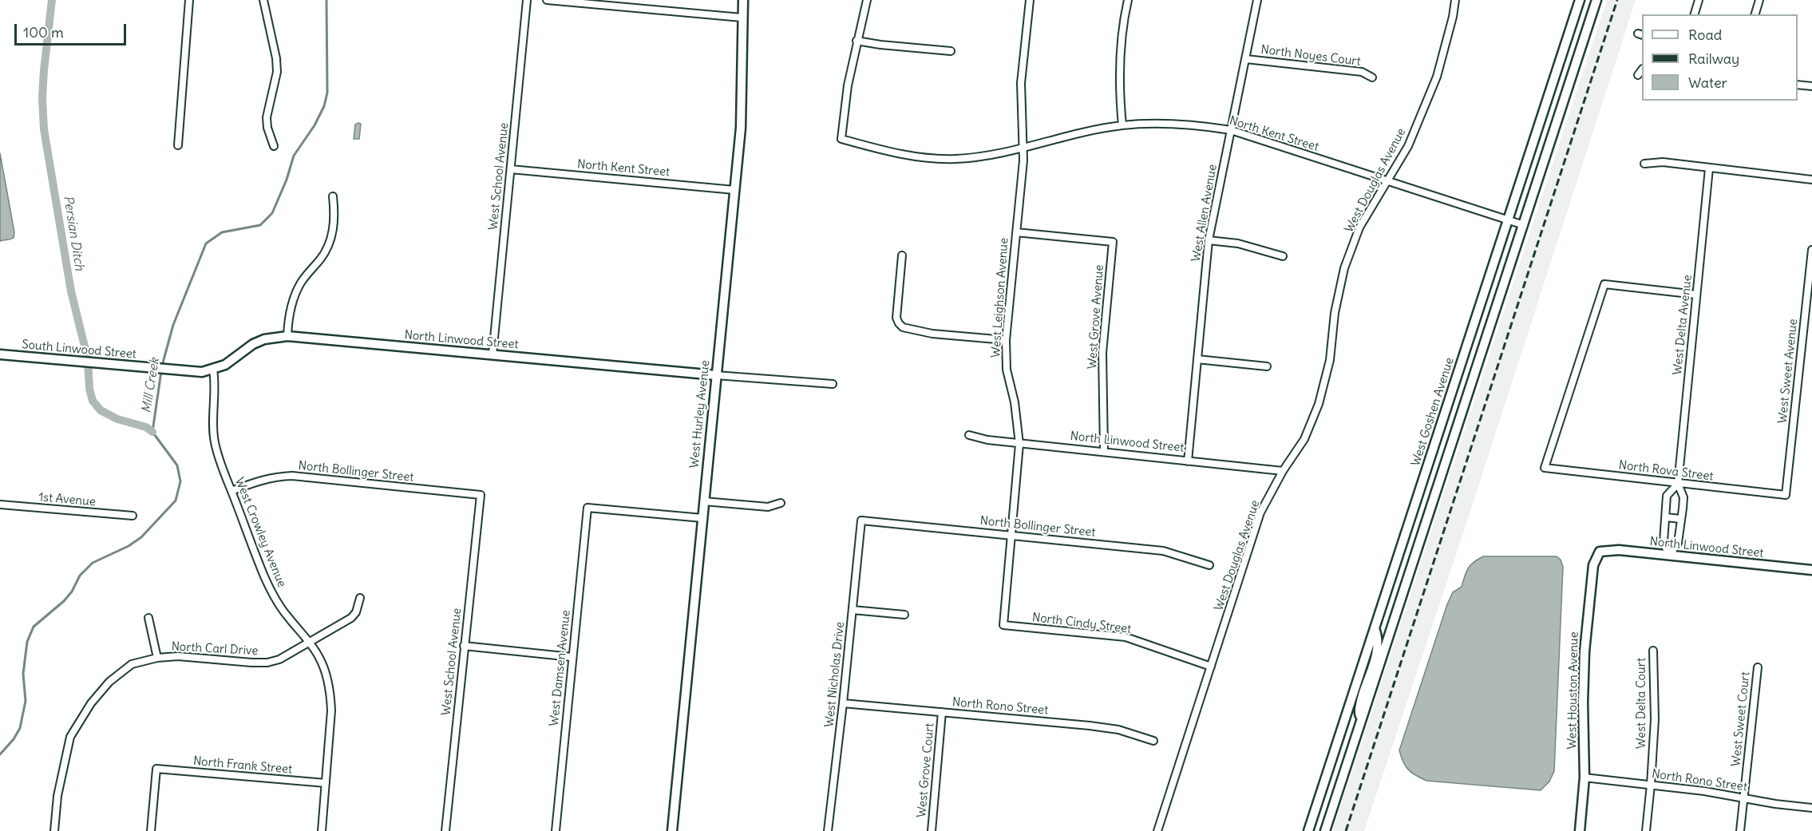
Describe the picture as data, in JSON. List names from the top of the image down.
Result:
{
  "streets": {
    "street": [
      "North Noyes Court",
      "North Kent Street",
      "West School Avenue",
      "West Douglas Avenue",
      "West Allen Avenue",
      "West Leighson Avenue",
      "West Grove Avenue",
      "West Delta Avenue",
      "North Linwood Street",
      "South Linwood Street",
      "West Sweet Avenue",
      "West Goshen Avenue",
      "West Hurley Avenue",
      "North Rova Street",
      "North Bollinger Street",
      "1st Avenue",
      "West Crowley Avenue",
      "North Cindy Street",
      "North Carl Drive",
      "West Damsen Avenue",
      "West Nicholas Drive",
      "West Houston Avenue",
      "West Delta Court",
      "North Rono Street",
      "West Sweet Court",
      "North Frank Street",
      "West Grove Court"
    ]
  },
  "crossings": [
    ["North Noyes Court", "West Allen Avenue"],
    ["North Kent Street", "West School Avenue"],
    ["North Kent Street", "West Douglas Avenue"],
    ["North Kent Street", "West Allen Avenue"],
    ["North Kent Street", "West Leighson Avenue"],
    ["North Kent Street", "West Goshen Avenue"],
    ["North Kent Street", "West Hurley Avenue"],
    ["West School Avenue", "North Linwood Street"],
    ["West School Avenue", "North Bollinger Street"],
    ["West Douglas Avenue", "North Linwood Street"],
    ["West Douglas Avenue", "North Cindy Street"],
    ["West Allen Avenue", "North Linwood Street"],
    ["West Leighson Avenue", "West Grove Avenue"],
    ["West Leighson Avenue", "North Linwood Street"],
    ["West Leighson Avenue", "North Bollinger Street"],
    ["West Leighson Avenue", "North Cindy Street"],
    ["West Grove Avenue", "North Linwood Street"],
    ["West Delta Avenue", "North Linwood Street"],
    ["West Delta Avenue", "North Rova Street"],
    ["North Linwood Street", "South Linwood Street"],
    ["North Linwood Street", "West Hurley Avenue"],
    ["North Linwood Street", "West Crowley Avenue"],
    ["North Linwood Street", "West Houston Avenue"],
    ["South Linwood Street", "West Crowley Avenue"],
    ["West Sweet Avenue", "North Rova Street"],
    ["West Hurley Avenue", "West Damsen Avenue"],
    ["North Bollinger Street", "West Crowley Avenue"],
    ["North Bollinger Street", "West Nicholas Drive"],
    ["West Crowley Avenue", "North Carl Drive"],
    ["West Crowley Avenue", "North Frank Street"],
    ["West Nicholas Drive", "North Rono Street"],
    ["West Houston Avenue", "North Rono Street"],
    ["West Delta Court", "North Rono Street"],
    ["North Rono Street", "West Sweet Court"],
    ["North Rono Street", "West Grove Court"]
  ],
  "water": ["Persian Ditch", "Mill Creek"],
  "legend": ["Road", "Railway", "Water"],
  "scale_bar": "100 m"
}
